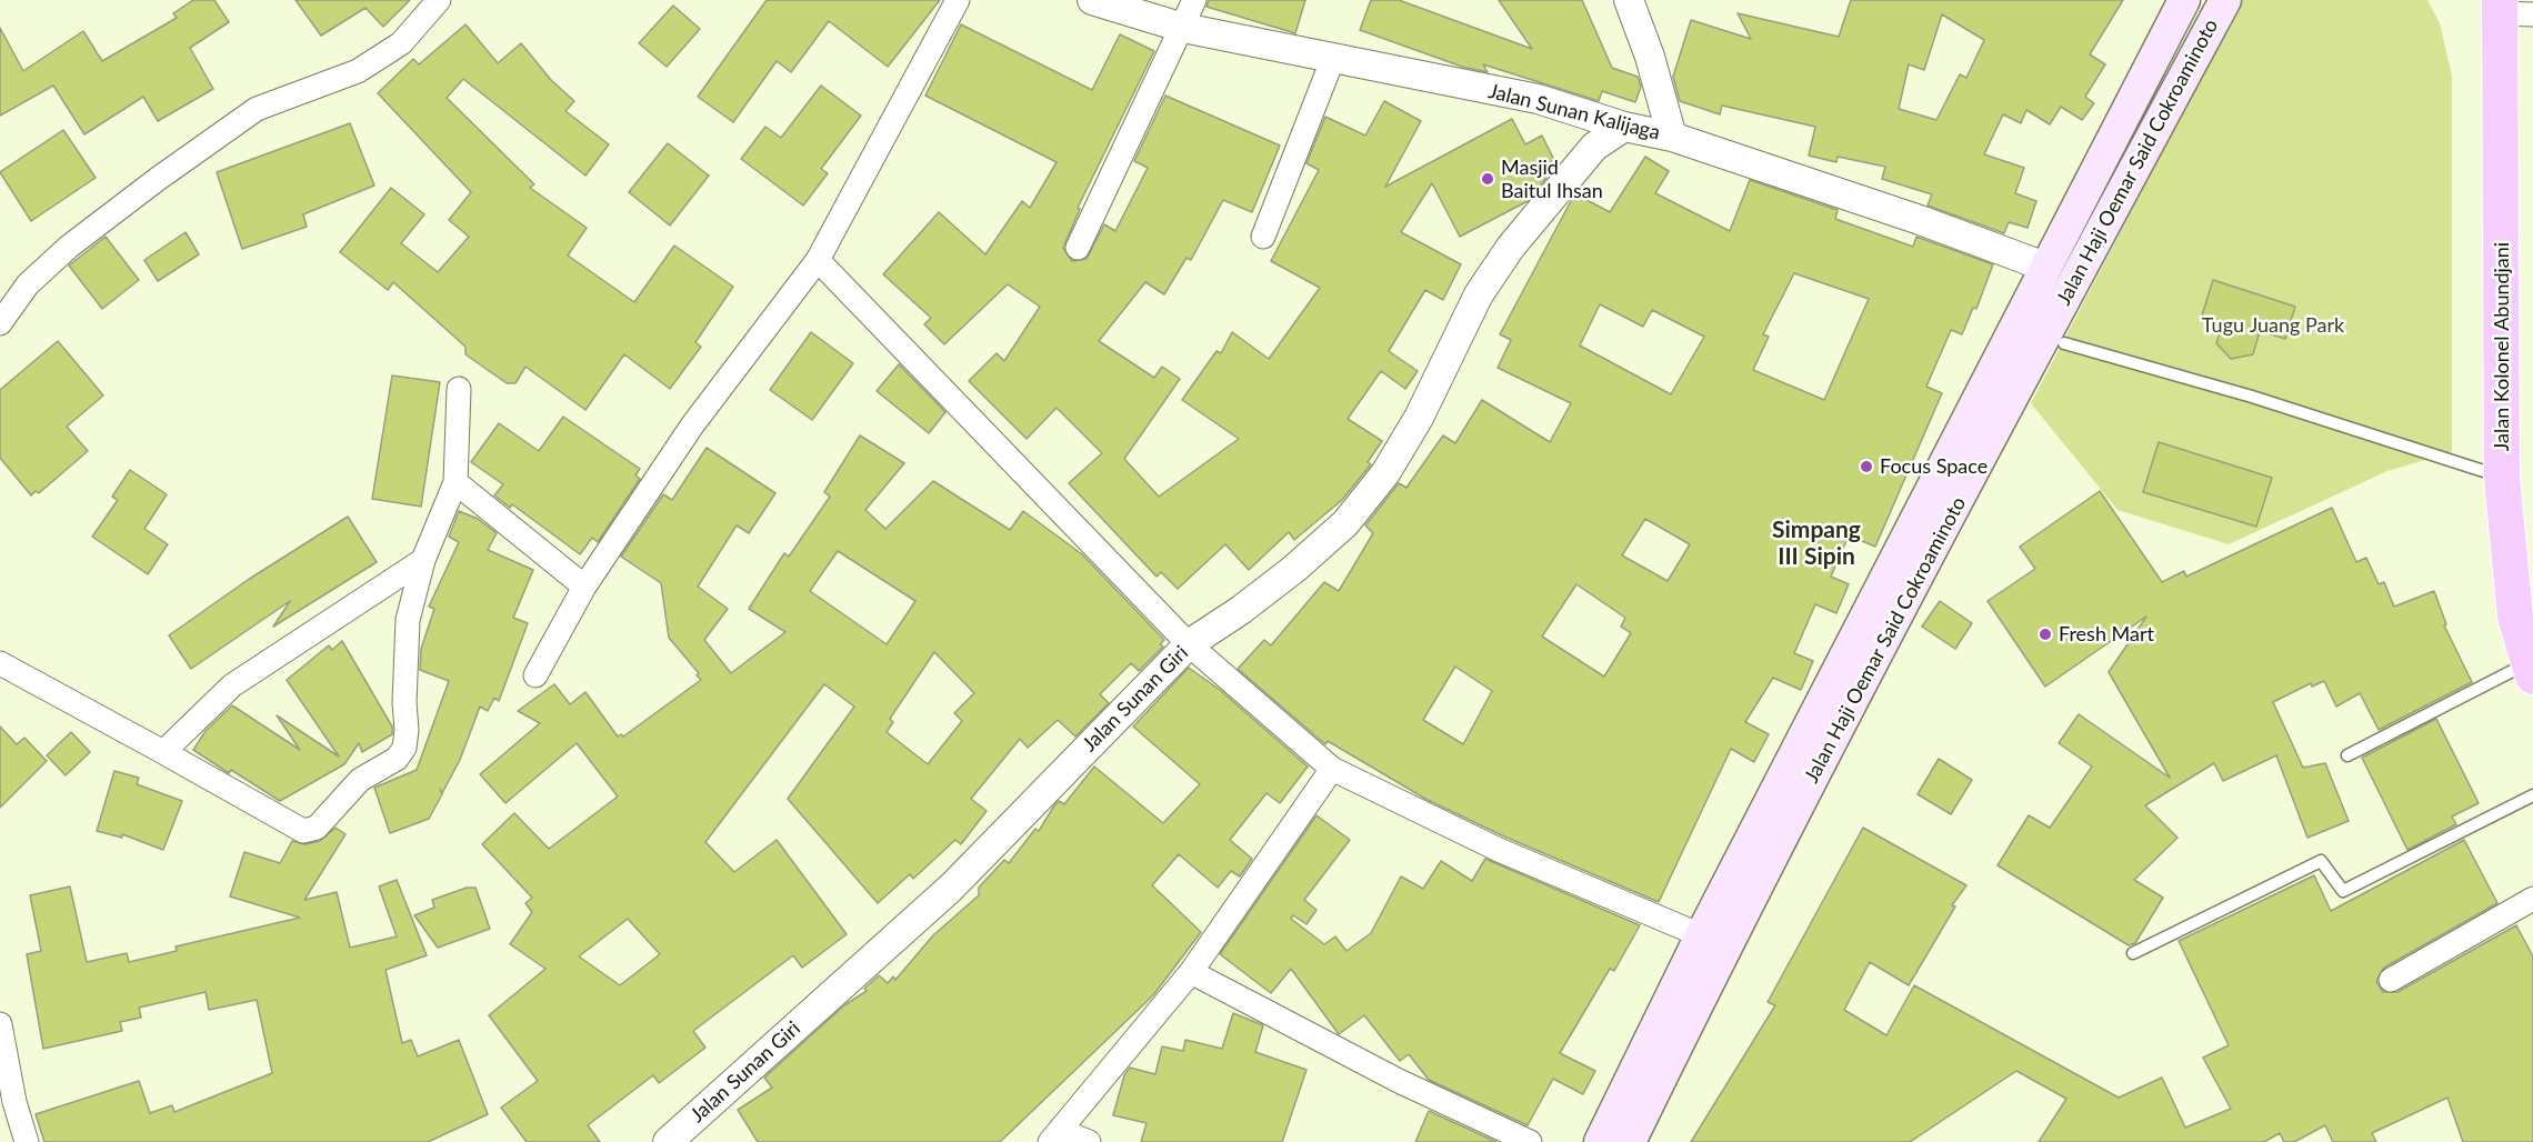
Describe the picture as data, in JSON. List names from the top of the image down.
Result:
{
  "streets": {
    "main road": ["Jalan Haji Oemar Said Cokroaminoto", "Jalan Kolonel Abundjani"],
    "street": ["Jalan Sunan Kalijaga", "Jalan Sunan Giri"]
  },
  "crossings": [
    ["Jalan Sunan Kalijaga", "Jalan Haji Oemar Said Cokroaminoto"],
    ["Jalan Sunan Kalijaga", "Jalan Sunan Giri"]
  ],
  "districts": ["Simpang III Sipin"],
  "parks": ["Tugu Juang Park"],
  "places": ["Masjid Baitul Ihsan", "Focus Space", "Fresh Mart"]
}
